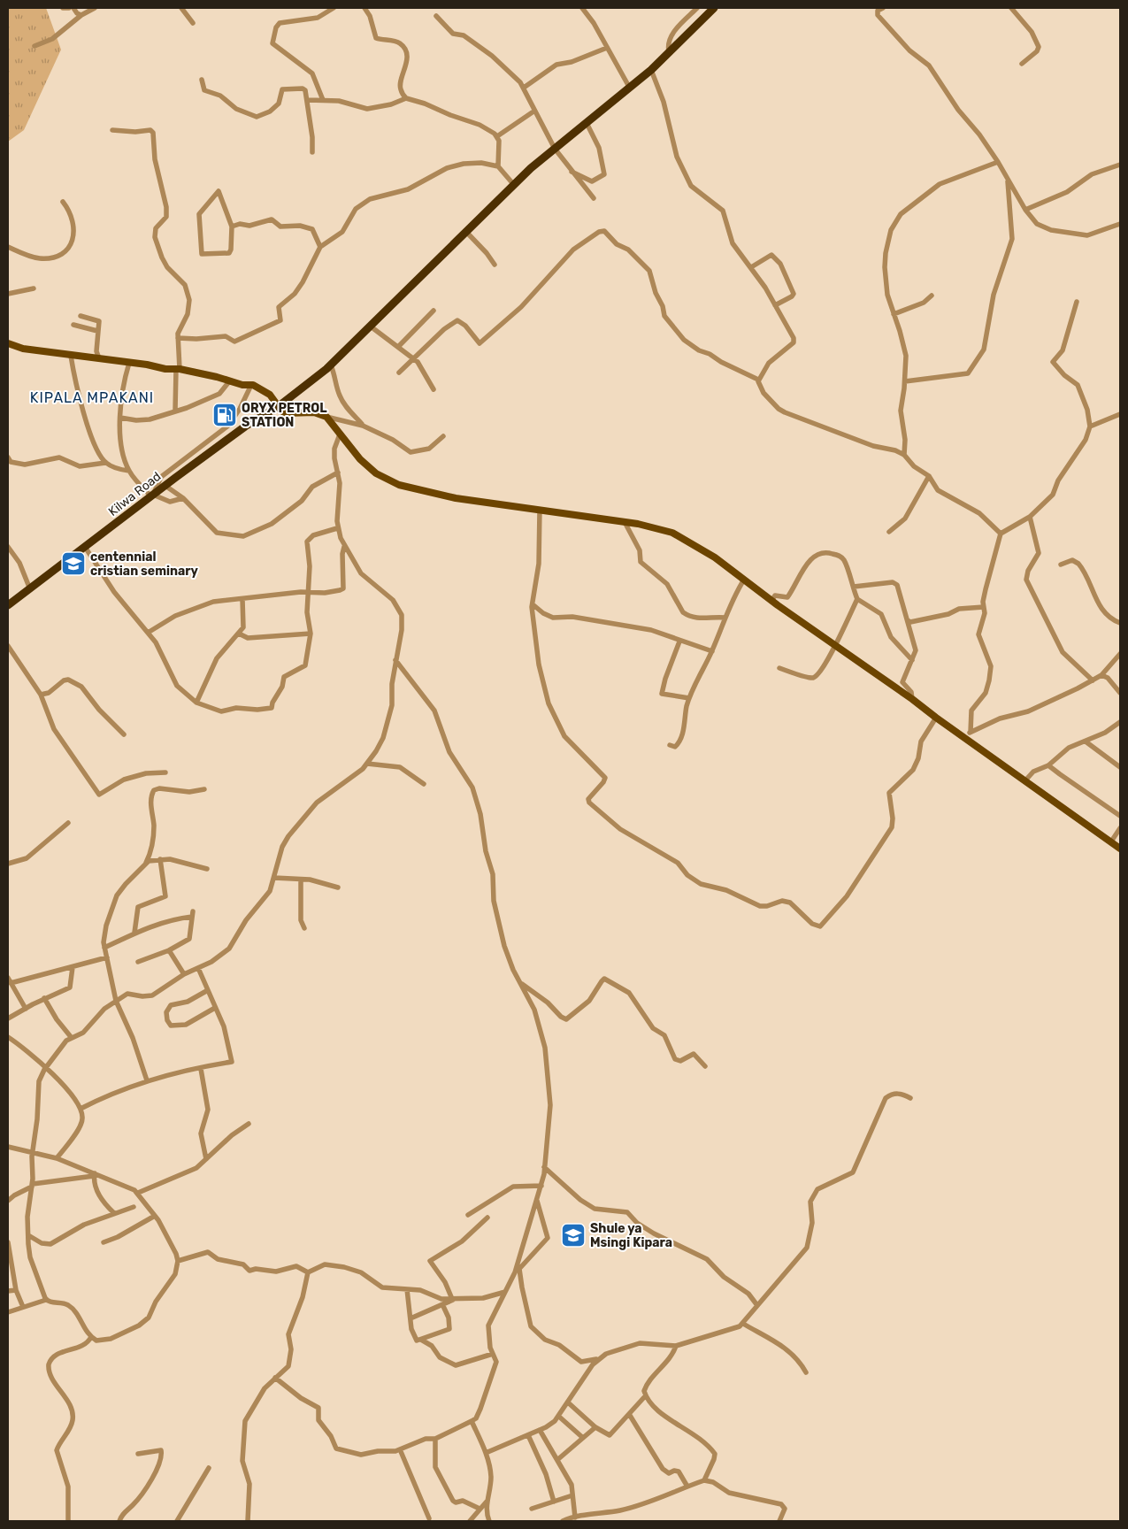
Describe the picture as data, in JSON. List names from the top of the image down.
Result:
{
  "streets": {
    "highway": ["Kilwa Road"]
  },
  "districts": ["KIPALA MPAKANI"],
  "places": {
    "fuel station": ["ORYX PETROL STATION"],
    "school or university": ["centennial cristian seminary", "Shule ya Msingi Kipara"]
  }
}
